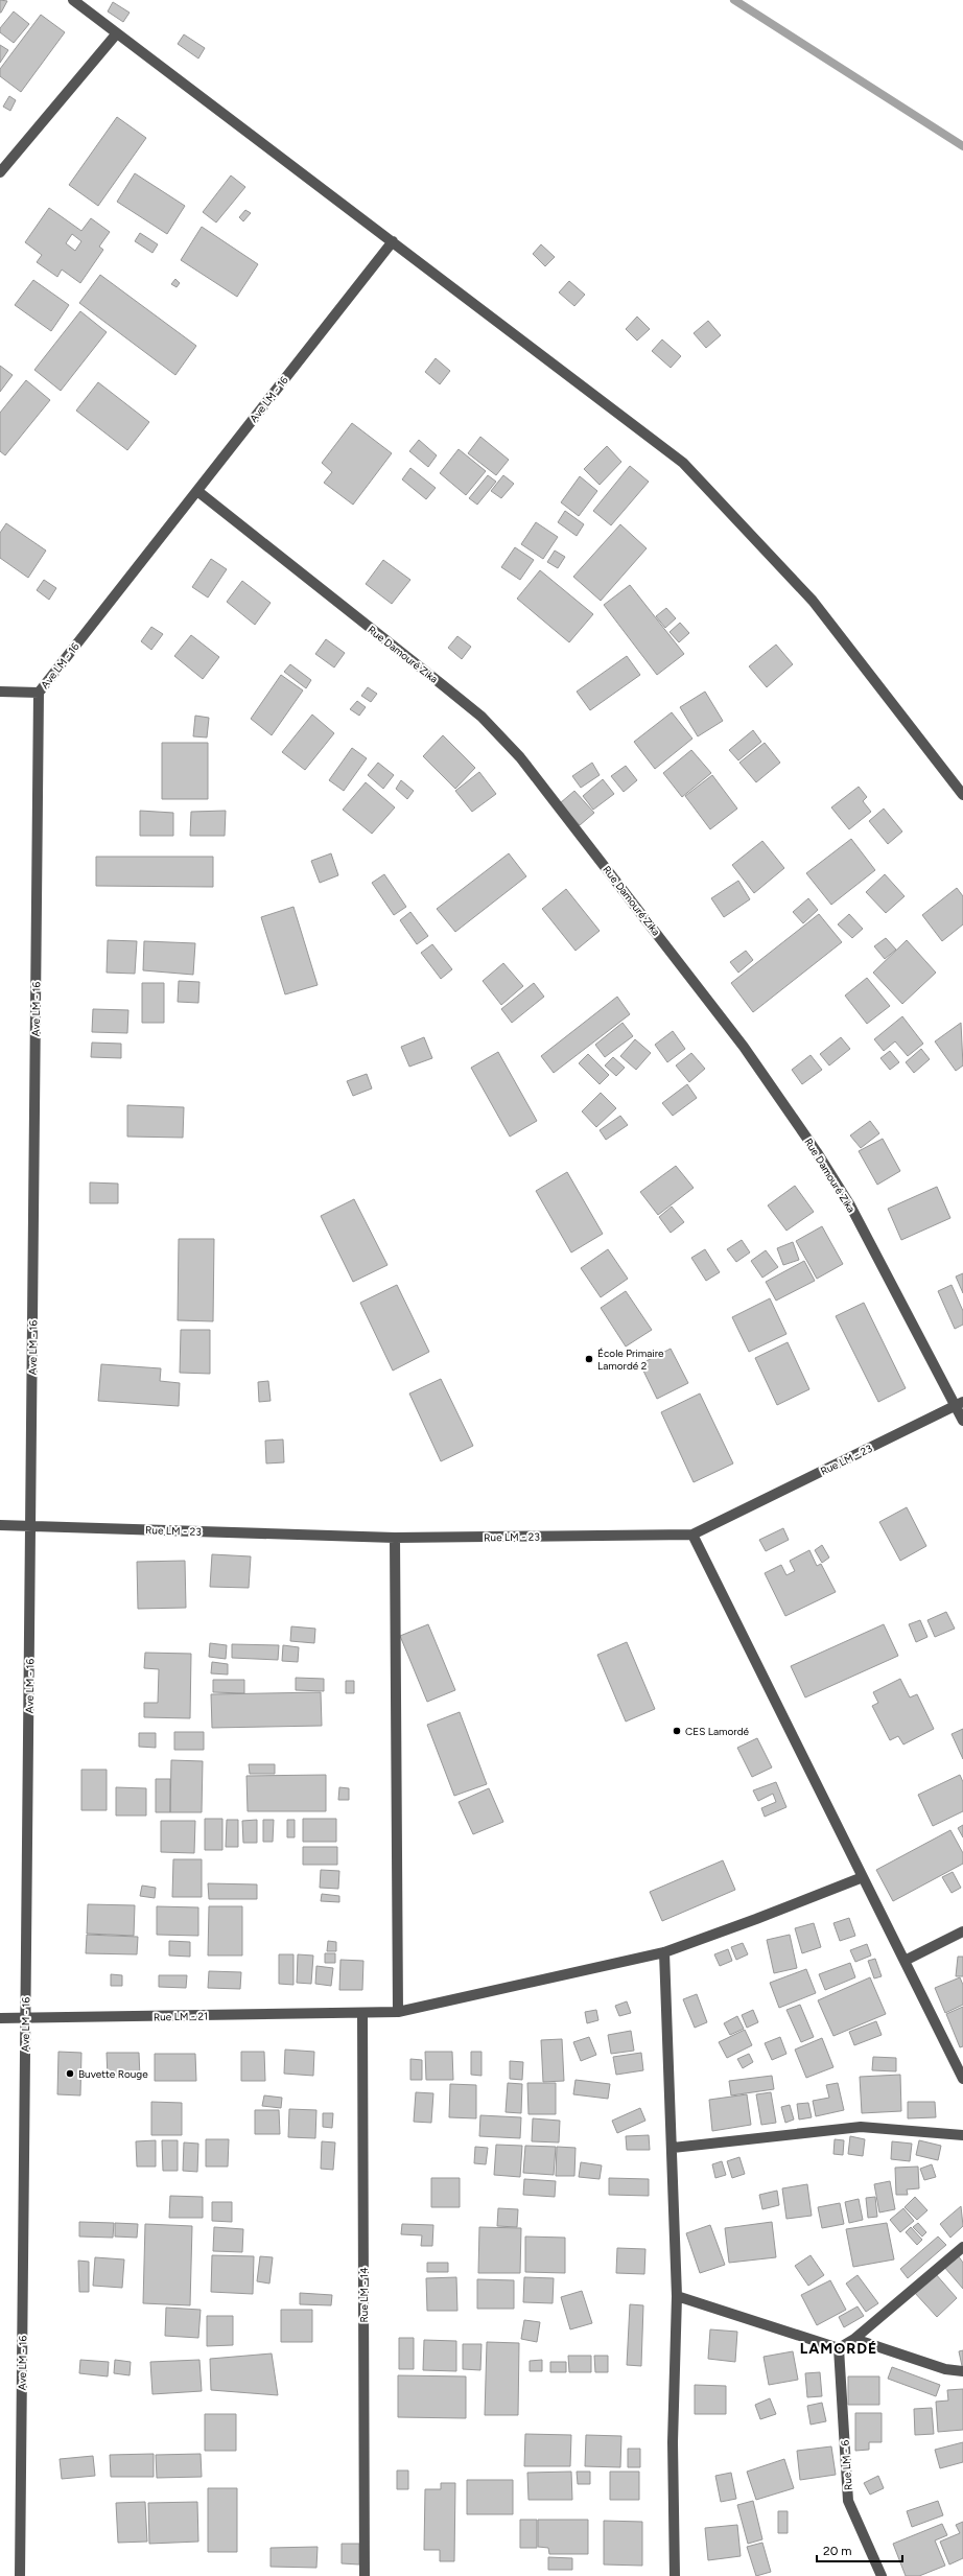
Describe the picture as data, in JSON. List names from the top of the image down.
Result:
{
  "streets": {
    "street": [
      "Ave LM - 16",
      "Rue Damouré Zika",
      "Rue LM - 23",
      "Rue LM - 21",
      "Rue LM - 14",
      "Rue LM - 6"
    ]
  },
  "crossings": [
    ["Ave LM - 16", "Rue Damouré Zika"],
    ["Ave LM - 16", "Rue LM - 23"],
    ["Ave LM - 16", "Rue LM - 21"],
    ["Rue Damouré Zika", "Rue LM - 23"],
    ["Rue LM - 21", "Rue LM - 14"]
  ],
  "districts": ["LAMORDÉ"],
  "places": ["École Primaire Lamordé 2", "CES Lamordé", "Buvette Rouge"],
  "scale_bar": "20 m"
}
